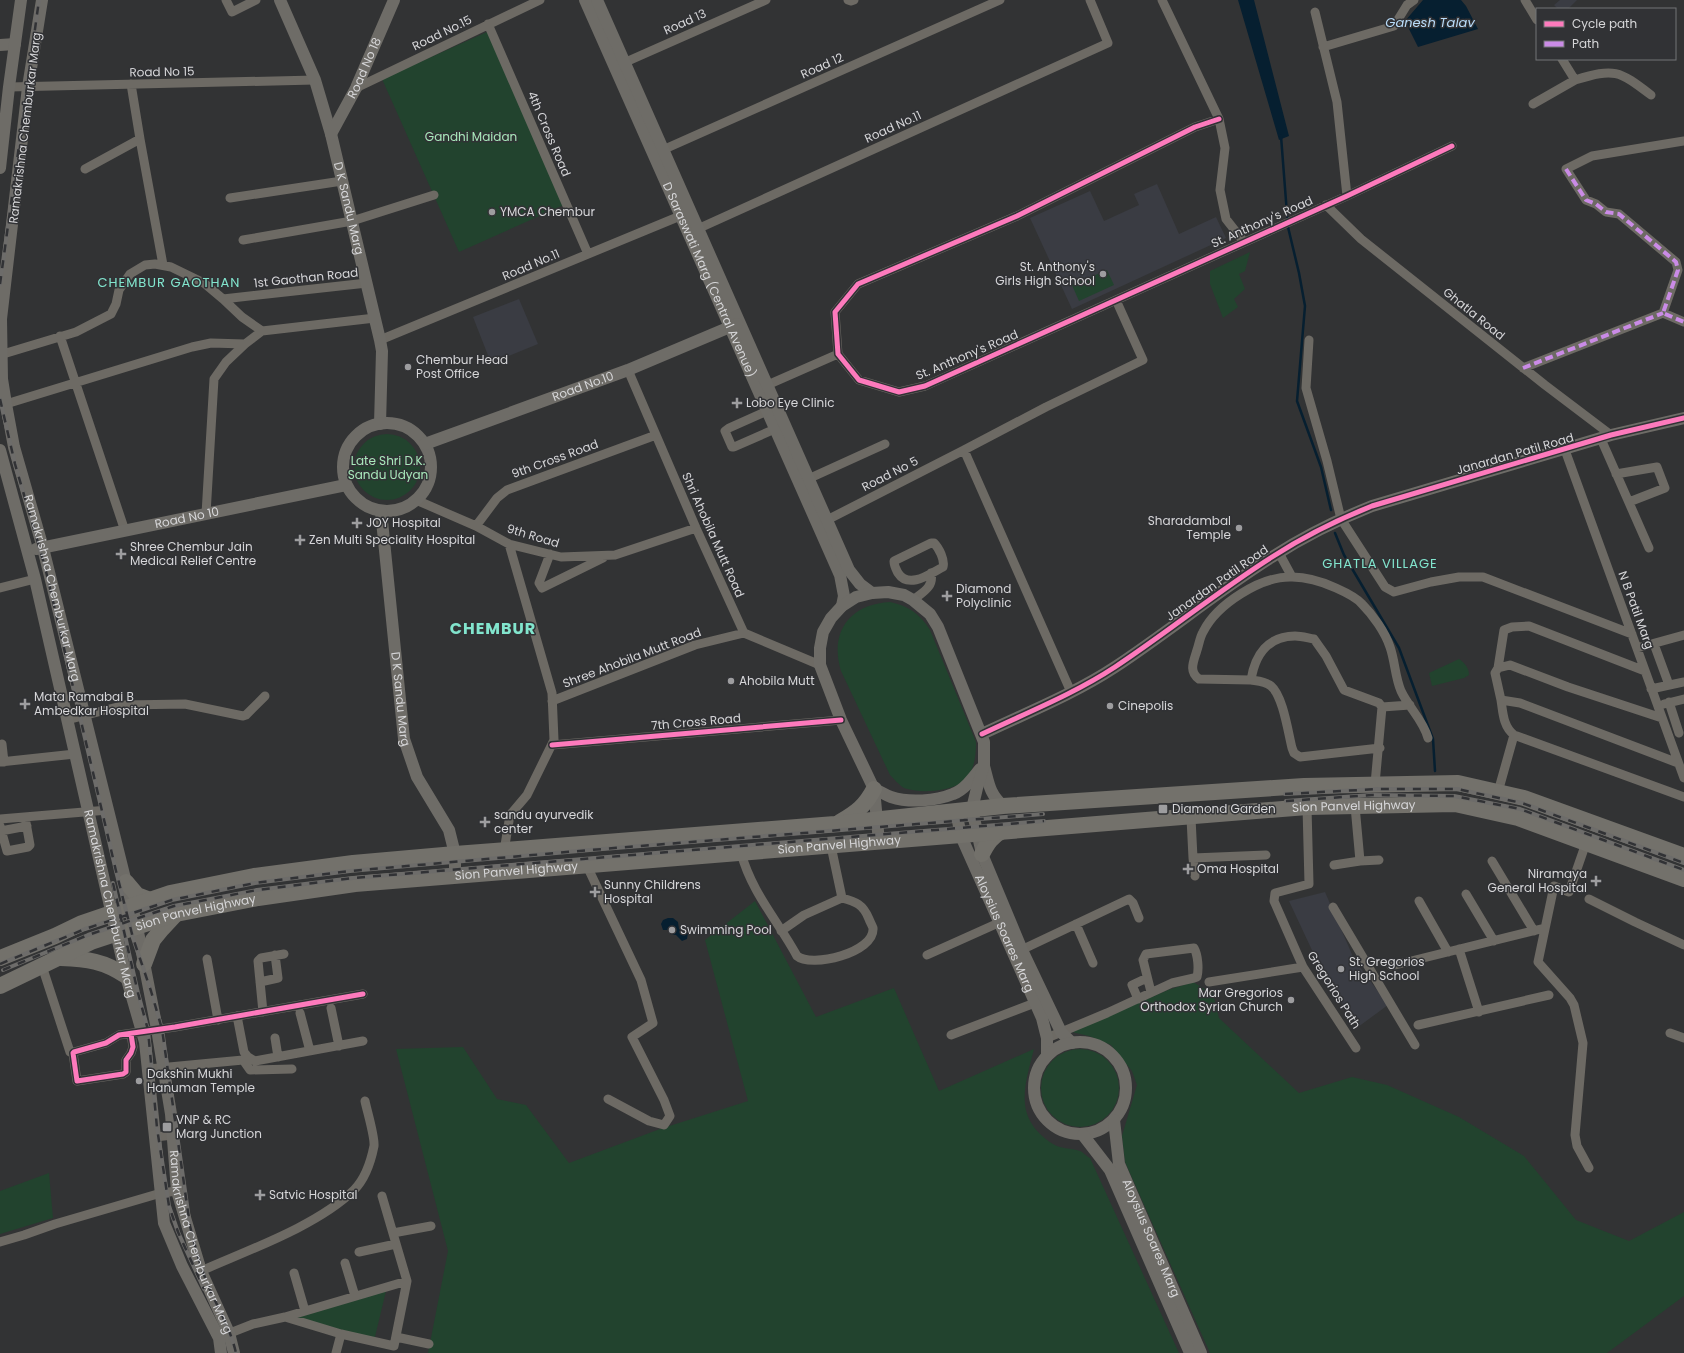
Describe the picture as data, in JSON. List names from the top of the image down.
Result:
{
  "streets": {
    "highway": ["Sion Panvel Highway"],
    "main road": [
      "Road No 18",
      "Ramakrishna Chemburkar Marg",
      "D K Sandu Marg",
      "D Saraswati Marg (Central Avenue)",
      "Road No.10",
      "Janardan Patil Road",
      "Road No 10",
      "Aloysius Soares Marg"
    ],
    "street": [
      "Road 13",
      "Road No.15",
      "Road 12",
      "Road No 15",
      "Road No.11",
      "4th Cross Road",
      "St. Anthony's Road",
      "1st Gaothan Road",
      "Ghatla Road",
      "9th Cross Road",
      "Road No 5",
      "Shri Ahobila Mutt Road",
      "9th Road",
      "N B Patil Marg",
      "Shree Ahobila Mutt Road",
      "7th Cross Road",
      "Gregorios Path"
    ]
  },
  "crossings": [
    ["Road 13", "D Saraswati Marg (Central Avenue)"],
    ["Road No.15", "Road No 18"],
    ["Road No.15", "4th Cross Road"],
    ["Road 12", "D Saraswati Marg (Central Avenue)"],
    ["Road No 18", "D K Sandu Marg"],
    ["Road No 15", "Ramakrishna Chemburkar Marg"],
    ["Road No 15", "D K Sandu Marg"],
    ["Road No.11", "4th Cross Road"],
    ["Road No.11", "D K Sandu Marg"],
    ["Road No.11", "D Saraswati Marg (Central Avenue)"],
    ["Ramakrishna Chemburkar Marg", "Road No 10"],
    ["Ramakrishna Chemburkar Marg", "Sion Panvel Highway"],
    ["D K Sandu Marg", "1st Gaothan Road"],
    ["D K Sandu Marg", "Road No.10"],
    ["D K Sandu Marg", "Road No 10"],
    ["D K Sandu Marg", "9th Road"],
    ["D K Sandu Marg", "Sion Panvel Highway"],
    ["St. Anthony's Road", "Ghatla Road"],
    ["St. Anthony's Road", "Road No 5"],
    ["D Saraswati Marg (Central Avenue)", "Road No.10"],
    ["D Saraswati Marg (Central Avenue)", "Road No 5"],
    ["Ghatla Road", "Janardan Patil Road"],
    ["Road No.10", "Road No 10"],
    ["Road No.10", "Shri Ahobila Mutt Road"],
    ["Road No.10", "9th Road"],
    ["Janardan Patil Road", "N B Patil Marg"],
    ["9th Cross Road", "Shri Ahobila Mutt Road"],
    ["9th Cross Road", "9th Road"],
    ["Road No 10", "9th Road"],
    ["Shri Ahobila Mutt Road", "9th Road"],
    ["Shri Ahobila Mutt Road", "Shree Ahobila Mutt Road"],
    ["Sion Panvel Highway", "Aloysius Soares Marg"],
    ["Sion Panvel Highway", "Gregorios Path"]
  ],
  "districts": ["CHEMBUR GAOTHAN", "GHATLA VILLAGE", "CHEMBUR"],
  "water": ["Ganesh Talav"],
  "parks": ["Gandhi Maidan", "Late Shri D.K. Sandu Udyan"],
  "places": {
    "other": [
      "YMCA Chembur",
      "St. Anthony's Girls High School",
      "Chembur Head Post Office",
      "Sharadambal Temple",
      "Ahobila Mutt",
      "Cinepolis",
      "Swimming Pool",
      "St. Gregorios High School",
      "Mar Gregorios Orthodox Syrian Church",
      "Dakshin Mukhi Hanuman Temple"
    ],
    "health": [
      "Lobo Eye Clinic",
      "JOY Hospital",
      "Zen Multi Speciality Hospital",
      "Shree Chembur Jain Medical Relief Centre",
      "Diamond Polyclinic",
      "Mata Ramabai B Ambedkar Hospital",
      "sandu ayurvedik center",
      "Oma Hospital",
      "Niramaya General Hospital",
      "Sunny Childrens Hospital",
      "Satvic Hospital"
    ],
    "transit": ["Diamond Garden", "VNP & RC Marg Junction"]
  },
  "legend": ["Cycle path", "Path"]
}
